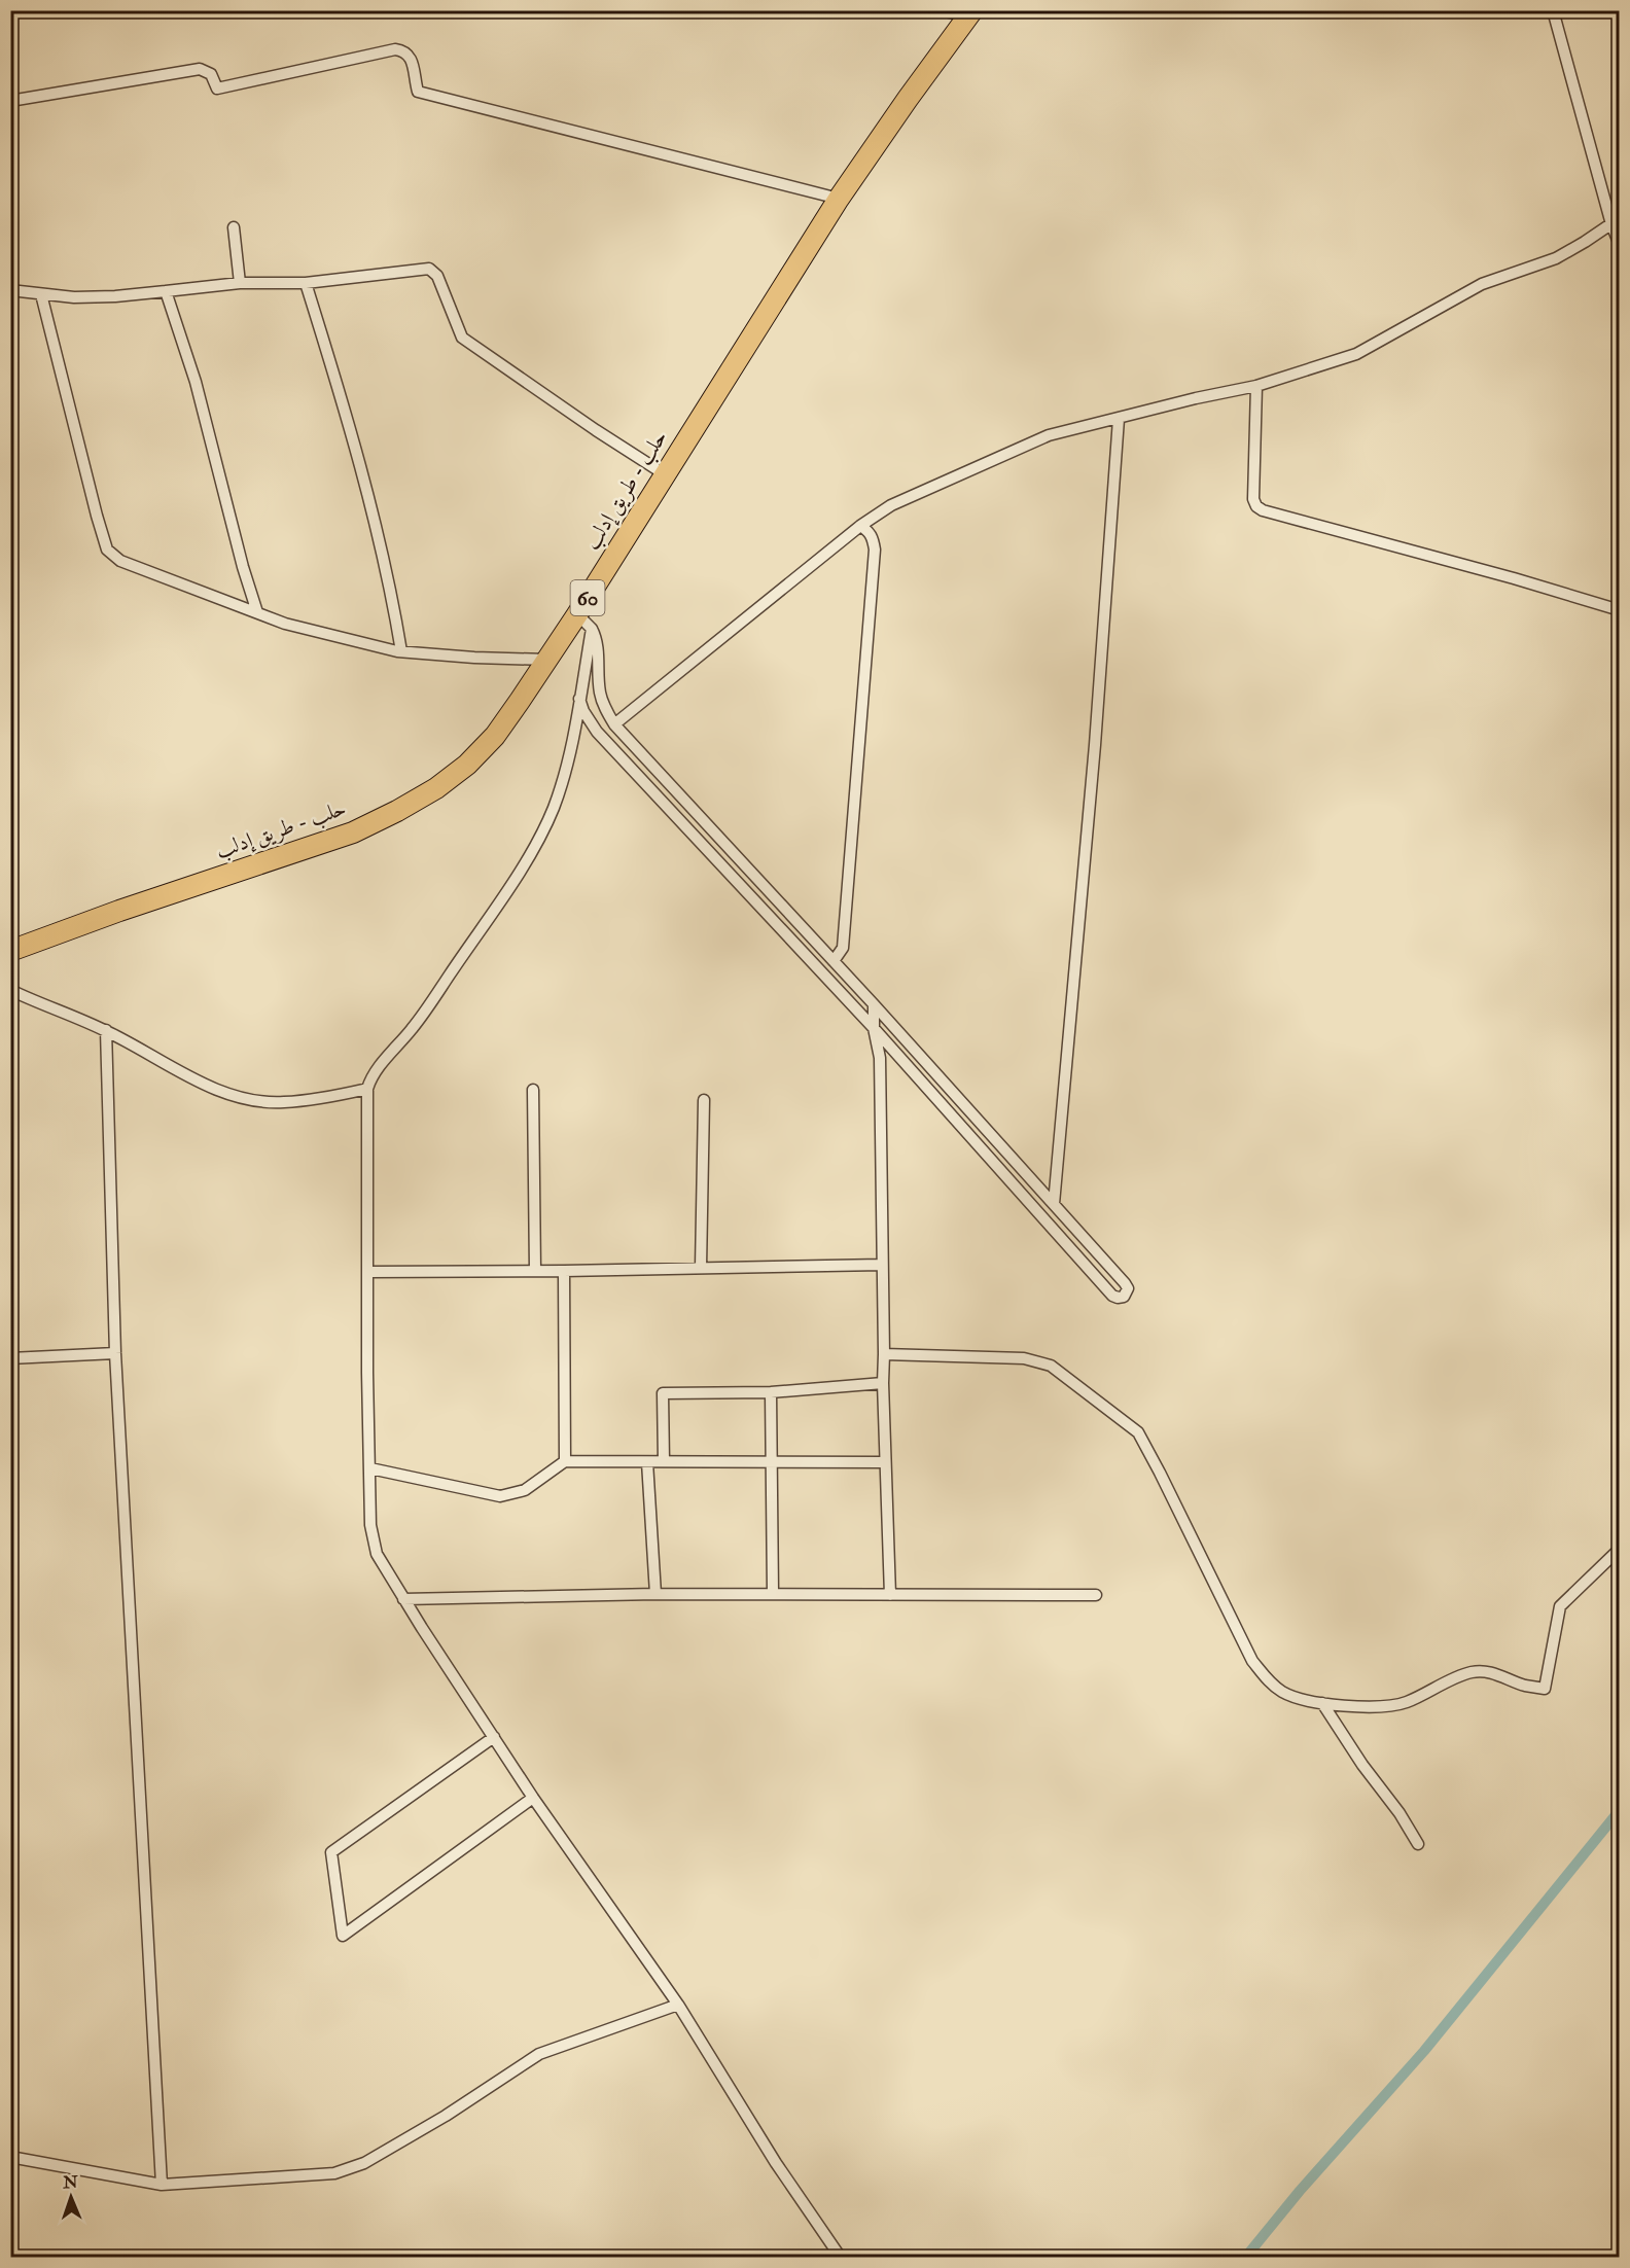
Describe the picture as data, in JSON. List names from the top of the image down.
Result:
{
  "streets": {
    "highway": ["حلب - طريق إدلب", "60"]
  },
  "north": "top"
}
